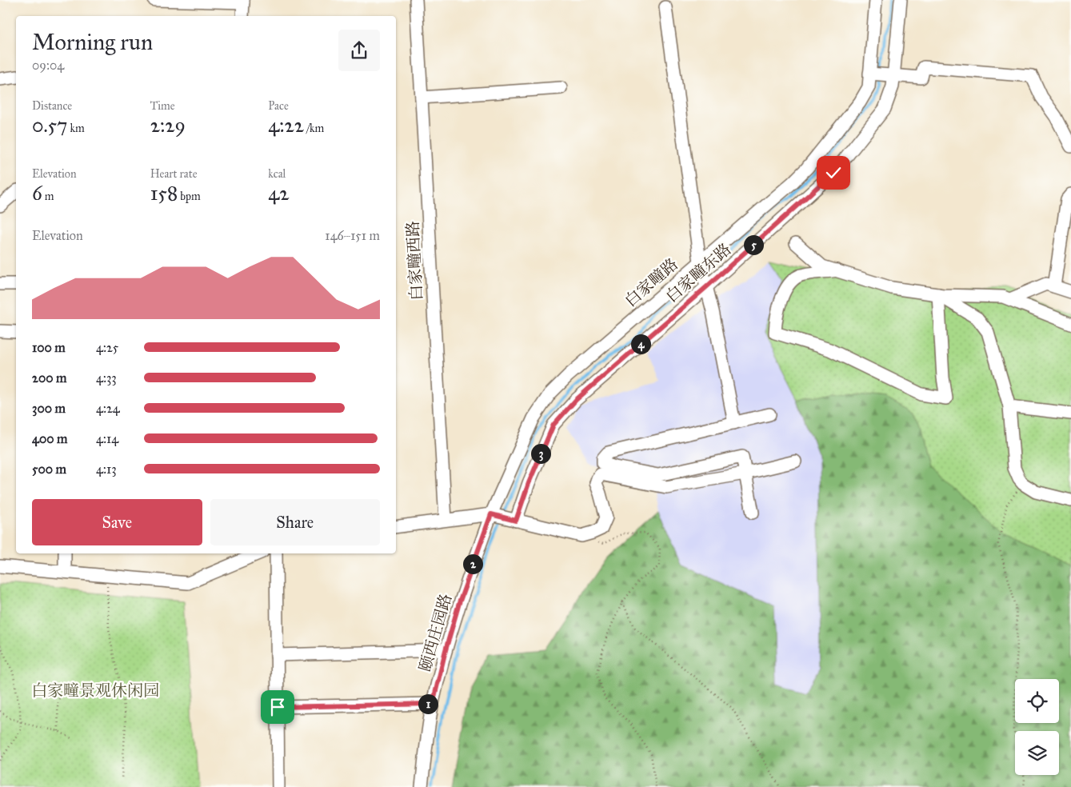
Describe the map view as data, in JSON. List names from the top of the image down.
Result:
{
  "streets": {
    "street": [
      "白家疃西路",
      "白家疃东路",
      "白家疃路",
      "颐西庄园路"
    ]
  },
  "crossings": [
    ["白家疃东路", "白家疃路"],
    ["白家疃东路", "颐西庄园路"],
    ["白家疃路", "颐西庄园路"]
  ],
  "parks": ["白家疃景观休闲园"],
  "page": {
    "heading": ["Morning run", "09:04"],
    "stats": [
      ["Distance", "0.57 km"],
      ["Time", "2:29"],
      ["Pace", "4:22 /km"],
      ["Elevation", "6 m"],
      ["Heart rate", "158 bpm"],
      ["kcal", "42"]
    ],
    "chart": ["Elevation", "146–151 m"],
    "pins": [
      "5",
      "4",
      "3",
      "2",
      "1"
    ],
    "list": [
      {
        "name": "100 m",
        "note": "4:25"
      },
      {
        "name": "200 m",
        "note": "4:33"
      },
      {
        "name": "300 m",
        "note": "4:24"
      },
      {
        "name": "400 m",
        "note": "4:14"
      },
      {
        "name": "500 m",
        "note": "4:13"
      }
    ],
    "buttons": ["Save", "Share"]
  }
}
